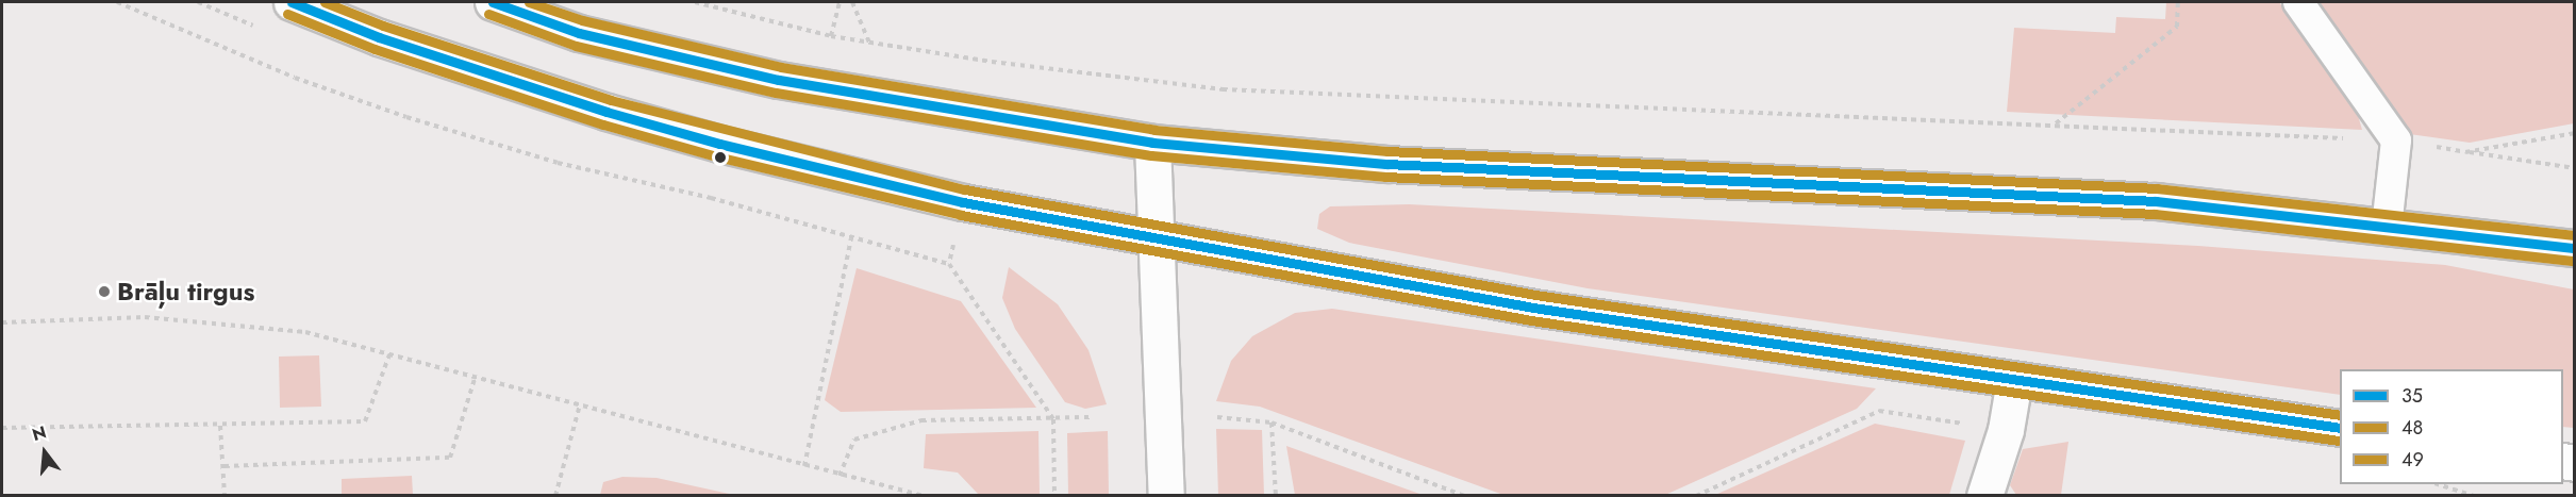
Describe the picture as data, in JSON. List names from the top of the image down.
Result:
{
  "places": ["Brāļu tirgus"],
  "lines": ["transit line 35", "transit line 49", "transit line 48"],
  "legend": ["35", "48", "49"],
  "north": "top"
}
